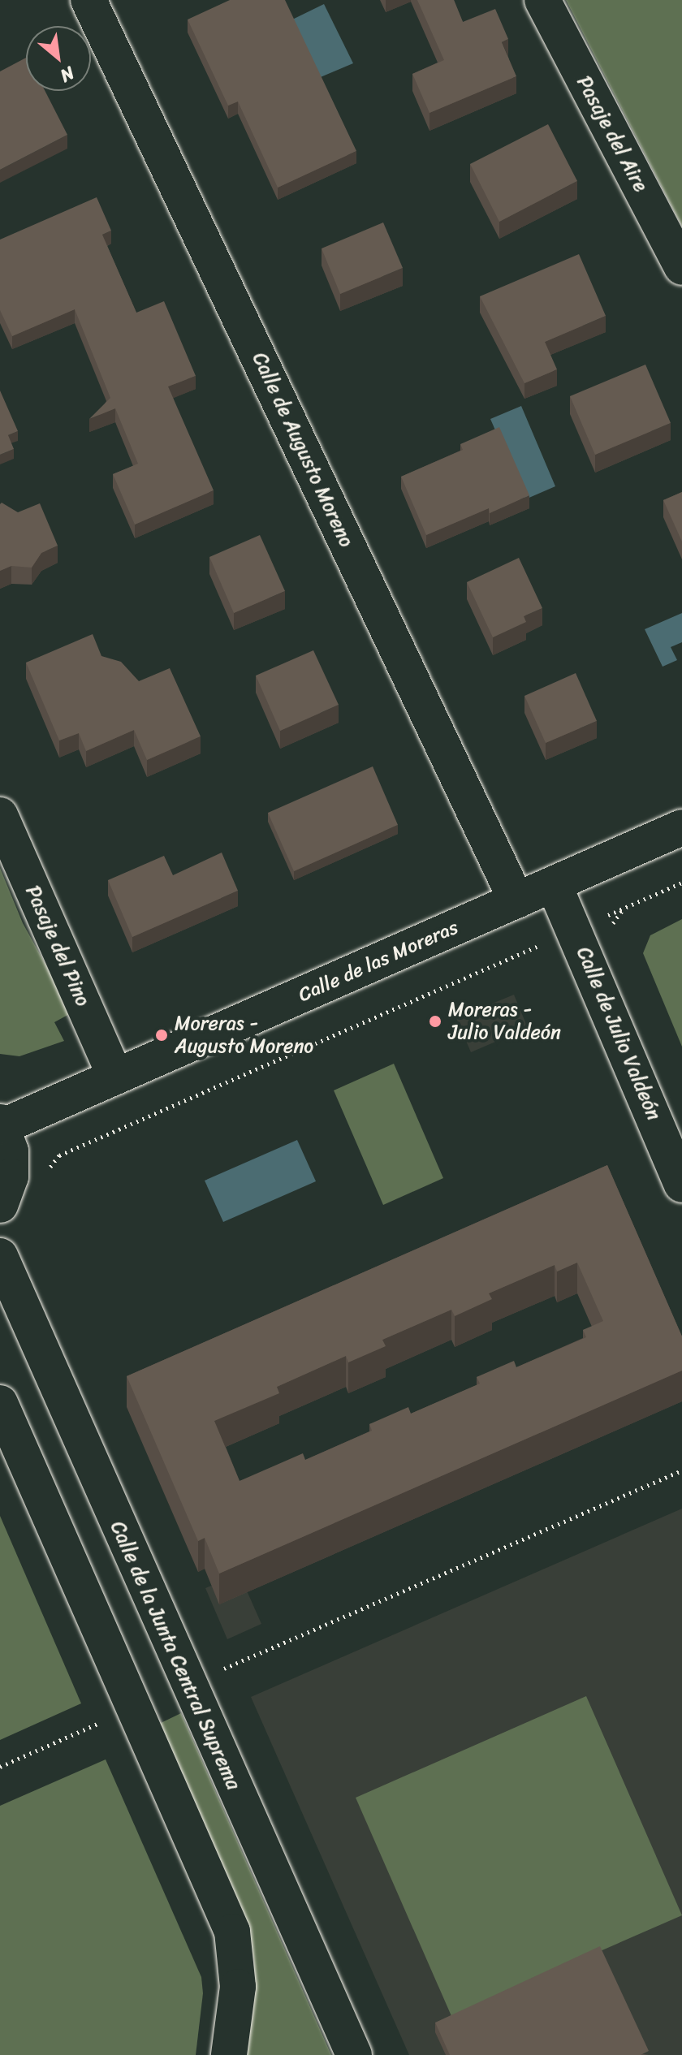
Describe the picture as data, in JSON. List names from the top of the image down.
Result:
{
  "streets": {
    "street": [
      "Pasaje del Aire",
      "Calle de Augusto Moreno",
      "Pasaje del Pino",
      "Calle de las Moreras",
      "Calle de Julio Valdeón",
      "Calle de la Junta Central Suprema"
    ]
  },
  "crossings": [
    ["Calle de Augusto Moreno", "Calle de las Moreras"],
    ["Pasaje del Pino", "Calle de las Moreras"],
    ["Calle de las Moreras", "Calle de Julio Valdeón"]
  ],
  "places": ["Moreras - Julio Valdeón", "Moreras - Augusto Moreno"],
  "north": "bottom right"
}
